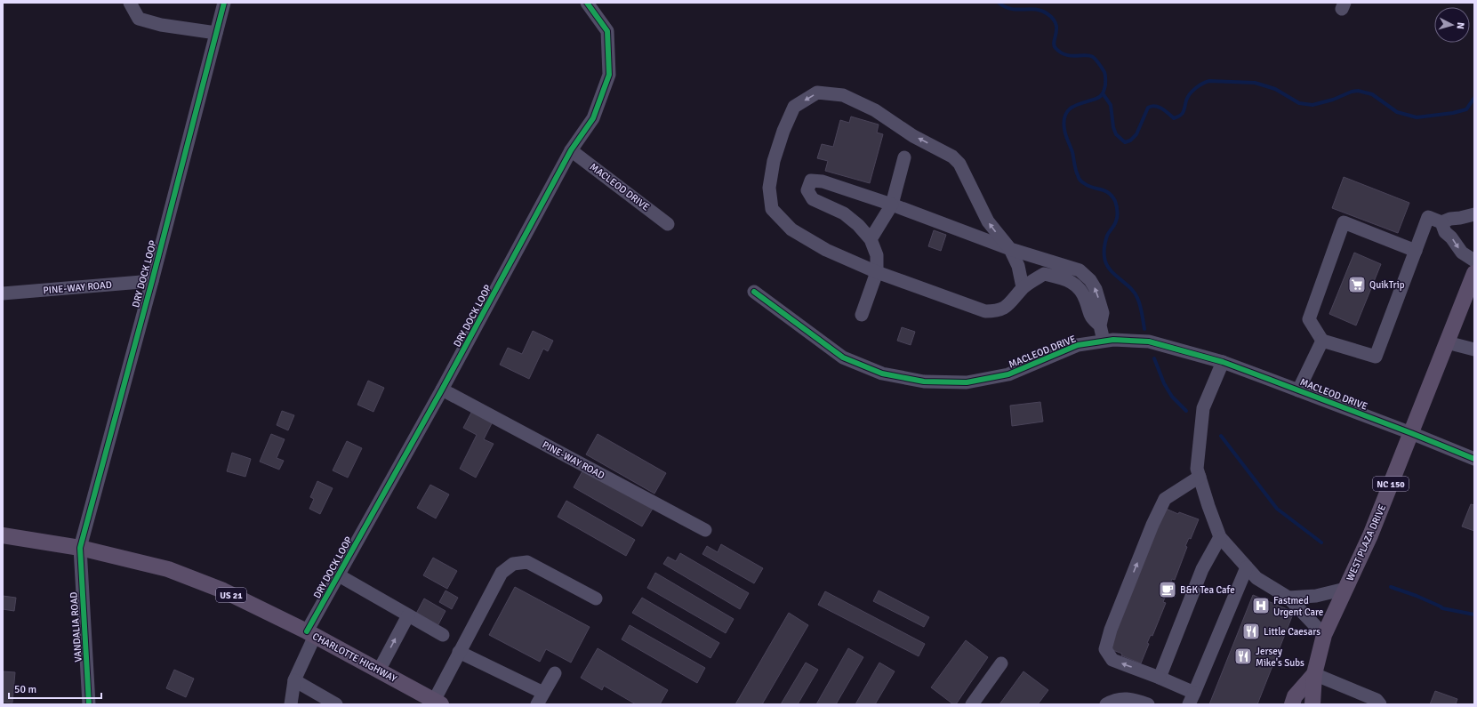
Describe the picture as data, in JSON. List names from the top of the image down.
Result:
{
  "streets": {
    "main road": [
      "NC 150",
      "WEST PLAZA DRIVE",
      "US 21",
      "CHARLOTTE HIGHWAY"
    ],
    "street": [
      "MACLEOD DRIVE",
      "DRY DOCK LOOP",
      "PINE-WAY ROAD",
      "VANDALIA ROAD"
    ]
  },
  "crossings": [
    ["MACLEOD DRIVE", "DRY DOCK LOOP"],
    ["MACLEOD DRIVE", "WEST PLAZA DRIVE"],
    ["DRY DOCK LOOP", "PINE-WAY ROAD"],
    ["DRY DOCK LOOP", "VANDALIA ROAD"],
    ["DRY DOCK LOOP", "CHARLOTTE HIGHWAY"],
    ["VANDALIA ROAD", "CHARLOTTE HIGHWAY"]
  ],
  "places": {
    "supermarket": ["QuikTrip"],
    "cafe": ["B&K Tea Cafe"],
    "hospital": ["Fastmed Urgent Care"],
    "restaurant": ["Little Caesars", "Jersey Mike's Subs"]
  },
  "scale_bar": "50 m",
  "north": "right"
}
